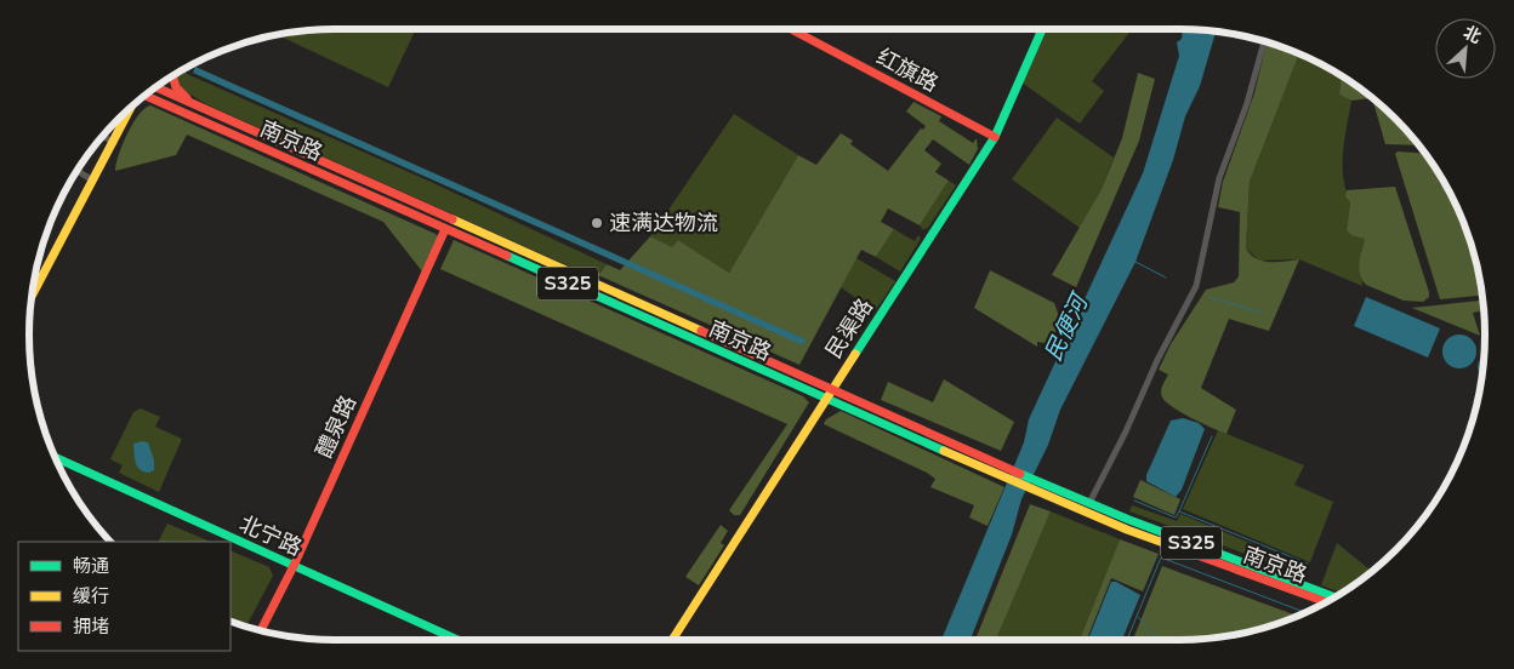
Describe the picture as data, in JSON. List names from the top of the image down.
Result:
{
  "streets": {
    "main road": [
      "红旗路",
      "南京路",
      "S325",
      "民渠路",
      "醴泉路",
      "北宁路"
    ]
  },
  "crossings": [
    ["红旗路", "民渠路"],
    ["南京路", "民渠路"],
    ["南京路", "醴泉路"],
    ["醴泉路", "北宁路"]
  ],
  "water": ["民便河"],
  "places": ["速满达物流"],
  "legend": ["畅通", "缓行", "拥堵"],
  "north": "top right"
}
